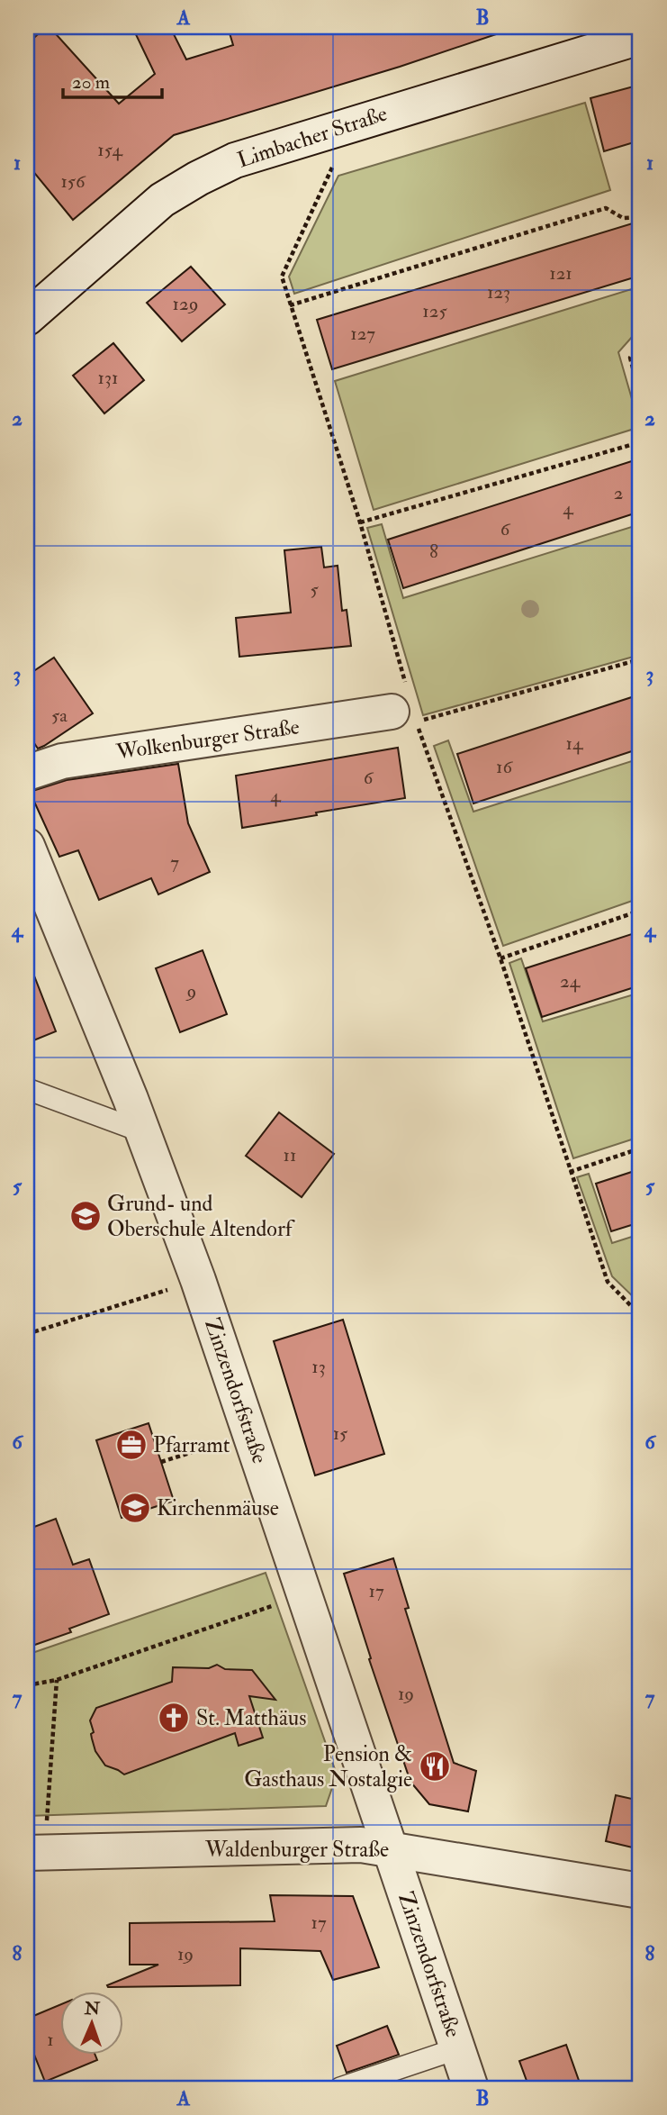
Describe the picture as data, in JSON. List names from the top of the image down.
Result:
{
  "streets": {
    "street": [
      "Limbacher Straße",
      "Wolkenburger Straße",
      "Zinzendorfstraße",
      "Waldenburger Straße"
    ]
  },
  "crossings": [
    ["Zinzendorfstraße", "Waldenburger Straße"]
  ],
  "places": {
    "school or university": ["Grund- und Oberschule Altendorf", "Kirchenmäuse"],
    "office": ["Pfarramt"],
    "church": ["St. Matthäus"],
    "restaurant": ["Pension & Gasthaus Nostalgie"]
  },
  "house_numbers": [
    "154",
    "156",
    "121",
    "123",
    "129",
    "125",
    "127",
    "131",
    "2",
    "4",
    "6",
    "8",
    "5",
    "5a",
    "14",
    "16",
    "6",
    "4",
    "7",
    "24",
    "9",
    "11",
    "13",
    "15",
    "17",
    "19",
    "17",
    "19",
    "1"
  ],
  "scale_bar": "20 m",
  "north": "top",
  "grid": {
    "columns": ["A", "B"],
    "rows": [
      "1",
      "2",
      "3",
      "4",
      "5",
      "6",
      "7",
      "8"
    ]
  }
}
